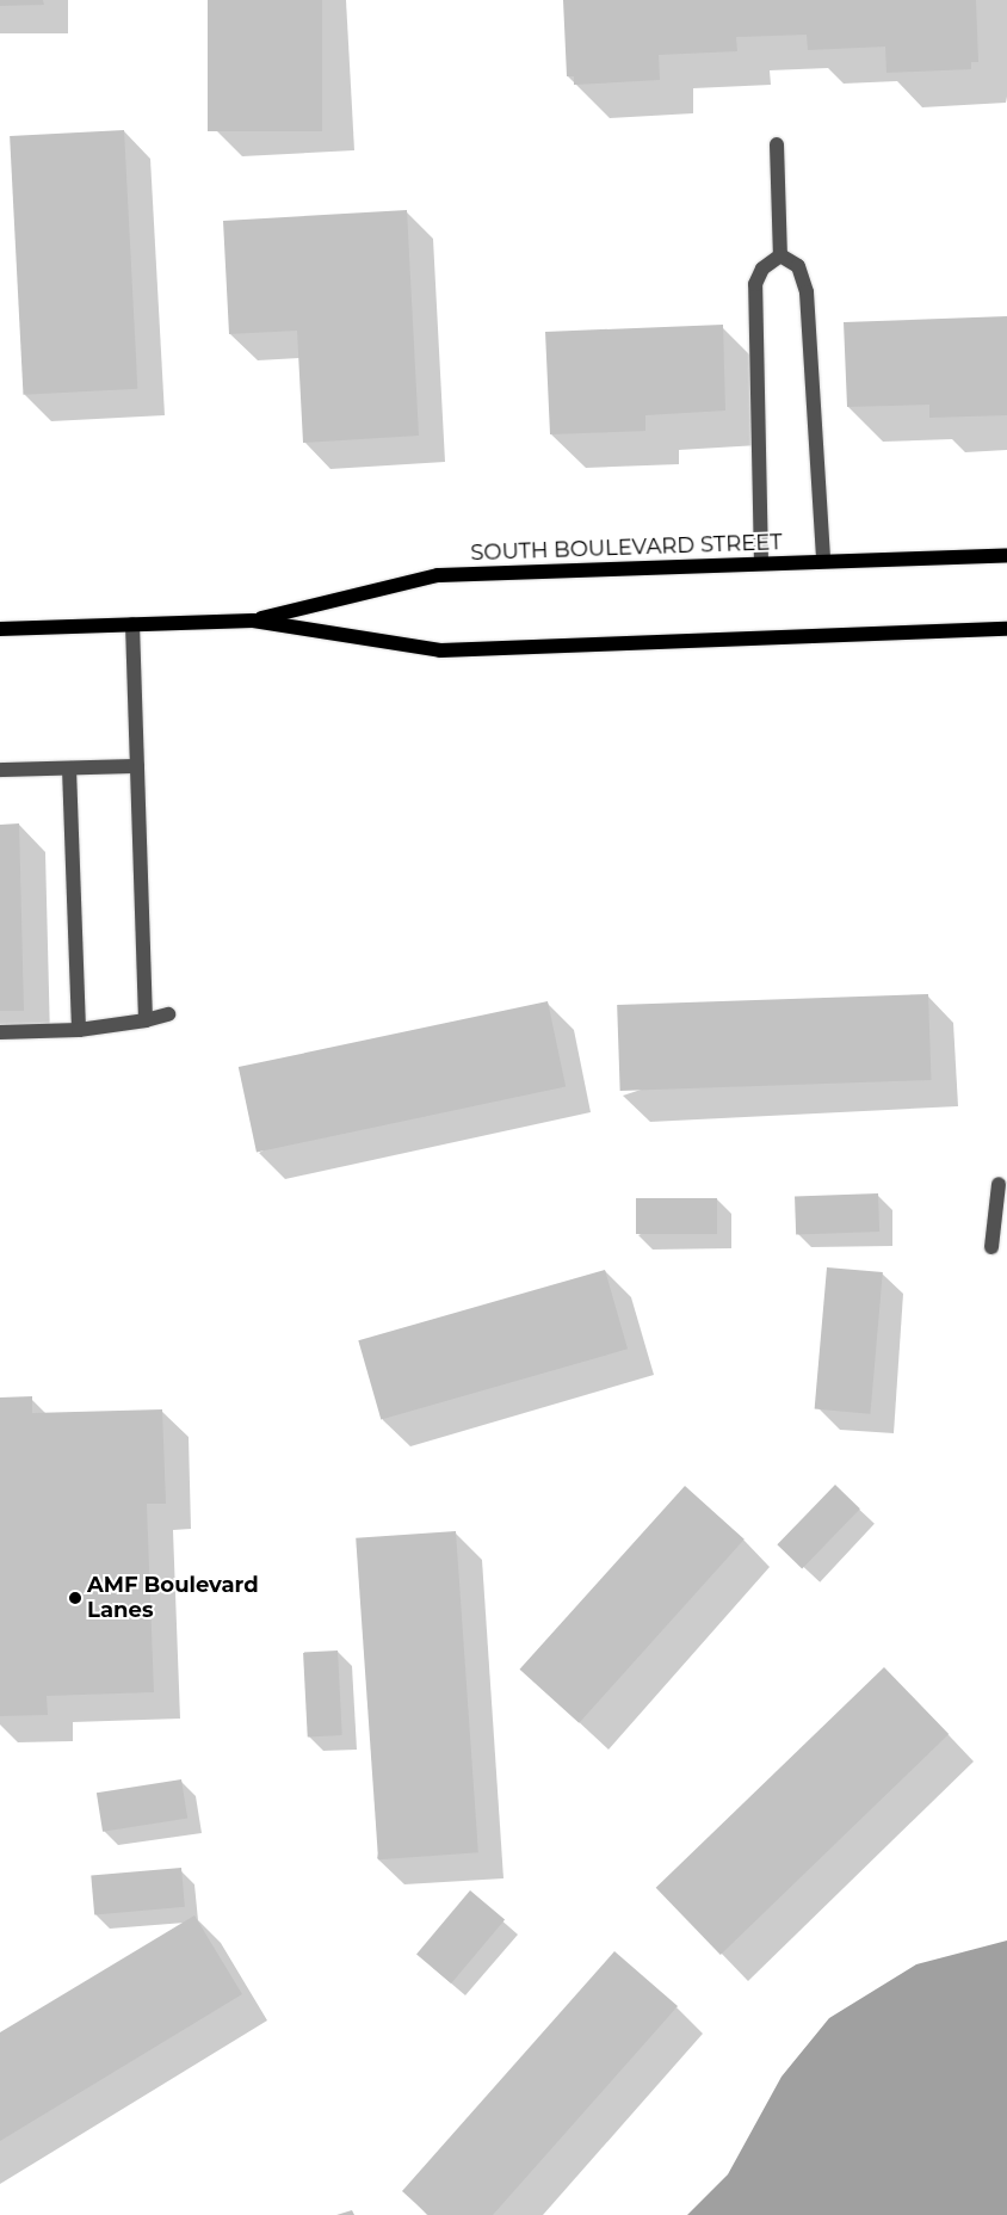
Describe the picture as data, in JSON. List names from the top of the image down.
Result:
{
  "streets": {
    "main road": ["SOUTH BOULEVARD STREET"]
  },
  "places": ["AMF Boulevard Lanes"]
}
